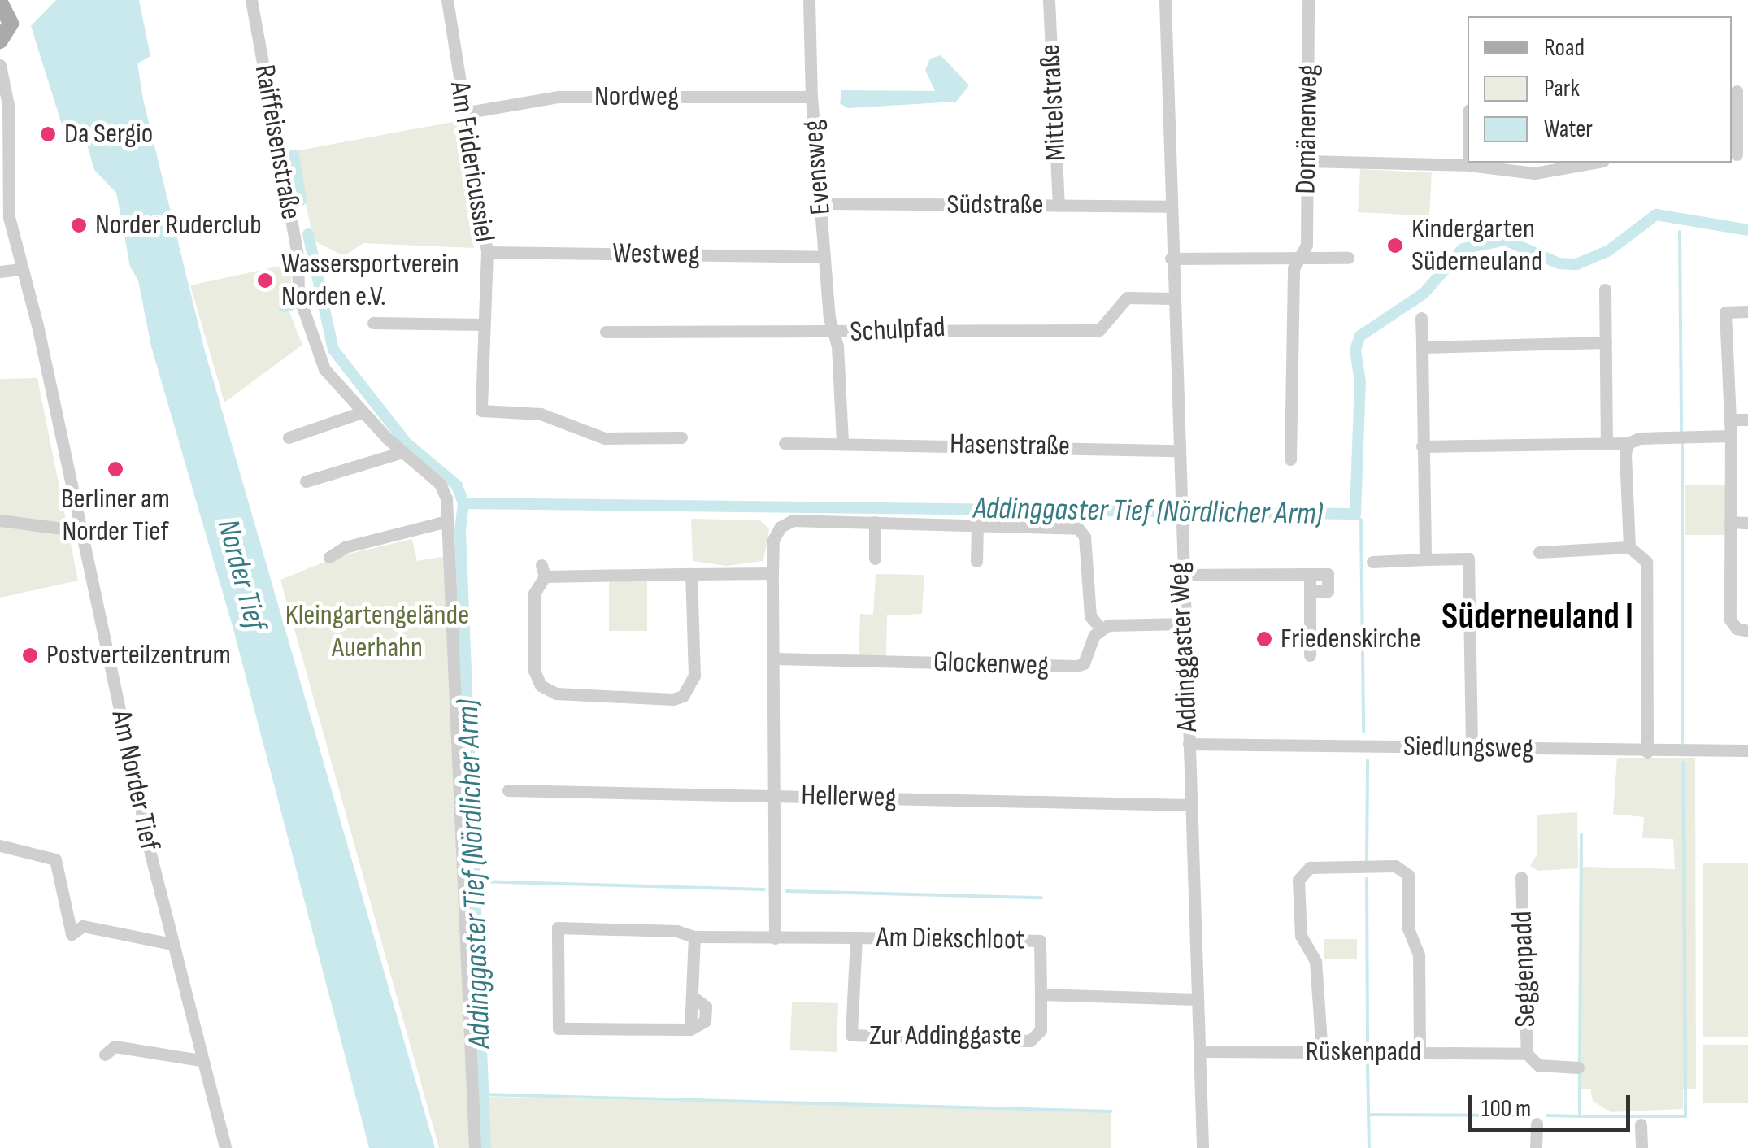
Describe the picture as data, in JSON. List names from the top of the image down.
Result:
{
  "streets": {
    "street": [
      "Nordweg",
      "Mittelstraße",
      "Domänenweg",
      "Raiffeisenstraße",
      "Am Fridericussiel",
      "Evensweg",
      "Südstraße",
      "Westweg",
      "Schulpfad",
      "Hasenstraße",
      "Addinggaster Weg",
      "Glockenweg",
      "Siedlungsweg",
      "Am Norder Tief",
      "Hellerweg",
      "Am Diekschloot",
      "Seggenpadd",
      "Zur Addinggaste",
      "Rüskenpadd"
    ]
  },
  "crossings": [
    ["Nordweg", "Am Fridericussiel"],
    ["Nordweg", "Evensweg"],
    ["Mittelstraße", "Südstraße"],
    ["Am Fridericussiel", "Westweg"],
    ["Evensweg", "Südstraße"],
    ["Evensweg", "Westweg"],
    ["Evensweg", "Schulpfad"],
    ["Südstraße", "Addinggaster Weg"],
    ["Schulpfad", "Addinggaster Weg"],
    ["Hasenstraße", "Addinggaster Weg"],
    ["Addinggaster Weg", "Siedlungsweg"],
    ["Addinggaster Weg", "Hellerweg"],
    ["Addinggaster Weg", "Zur Addinggaste"],
    ["Addinggaster Weg", "Rüskenpadd"],
    ["Am Diekschloot", "Zur Addinggaste"],
    ["Seggenpadd", "Rüskenpadd"]
  ],
  "districts": ["Süderneuland I"],
  "water": ["Addinggaster Tief (Nördlicher Arm)", "Norder Tief"],
  "parks": ["Kleingartengelände Auerhahn"],
  "places": [
    "Da Sergio",
    "Norder Ruderclub",
    "Kindergarten Süderneuland",
    "Wassersportverein Norden e.V.",
    "Berliner am Norder Tief",
    "Friedenskirche",
    "Postverteilzentrum"
  ],
  "legend": ["Road", "Park", "Water"],
  "scale_bar": "100 m"
}
